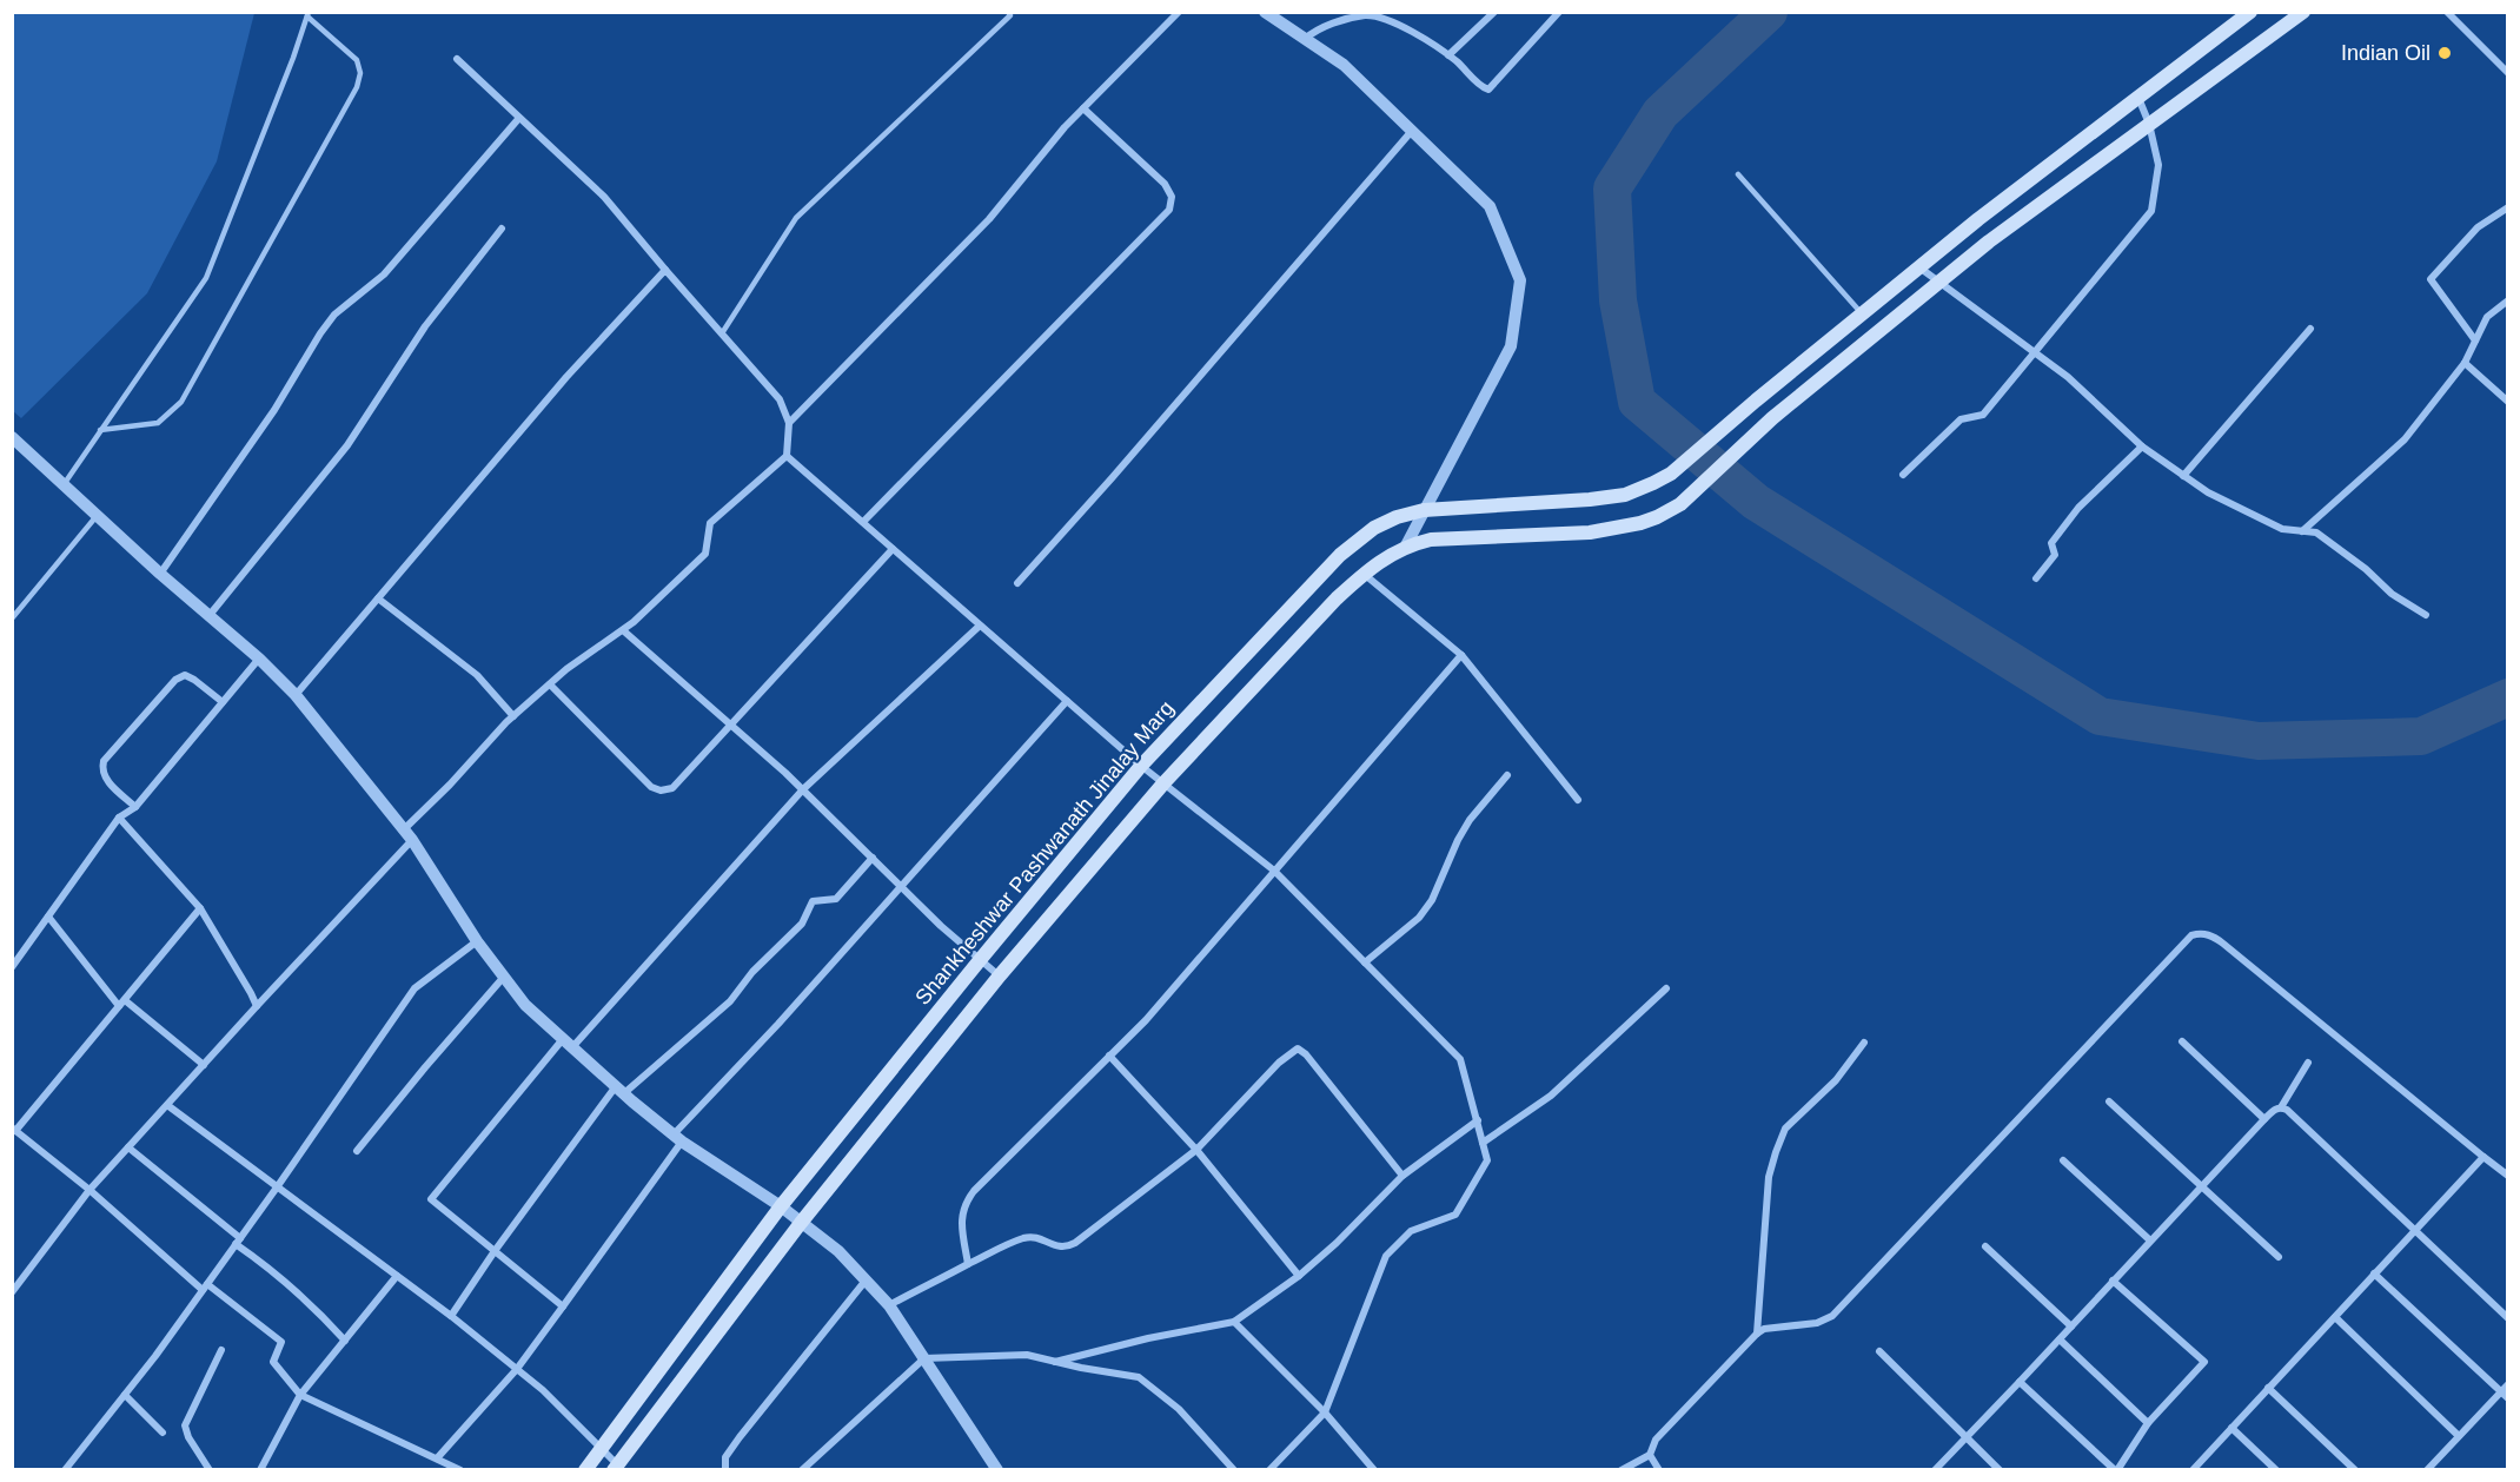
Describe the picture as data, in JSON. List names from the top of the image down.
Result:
{
  "streets": {
    "main road": ["Shankheshwar Pashwanath Jinalay Marg"]
  },
  "places": ["Indian Oil"]
}
